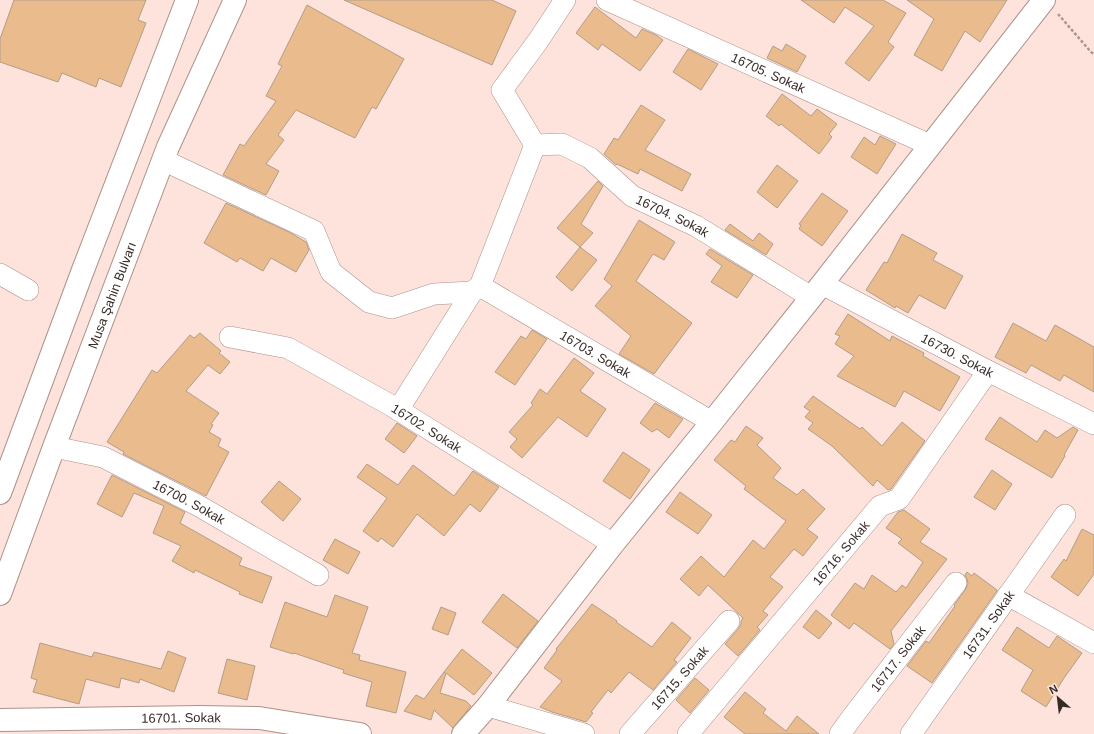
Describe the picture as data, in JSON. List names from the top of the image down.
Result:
{
  "streets": {
    "main road": ["Musa Şahin Bulvarı", "16701. Sokak"],
    "street": [
      "16705. Sokak",
      "16704. Sokak",
      "16703. Sokak",
      "16730. Sokak",
      "16702. Sokak",
      "16700. Sokak",
      "16716. Sokak",
      "16731. Sokak",
      "16717. Sokak",
      "16715. Sokak"
    ]
  },
  "crossings": [
    ["16704. Sokak", "16730. Sokak"],
    ["Musa Şahin Bulvarı", "16700. Sokak"],
    ["16730. Sokak", "16716. Sokak"]
  ],
  "north": "top left"
}
